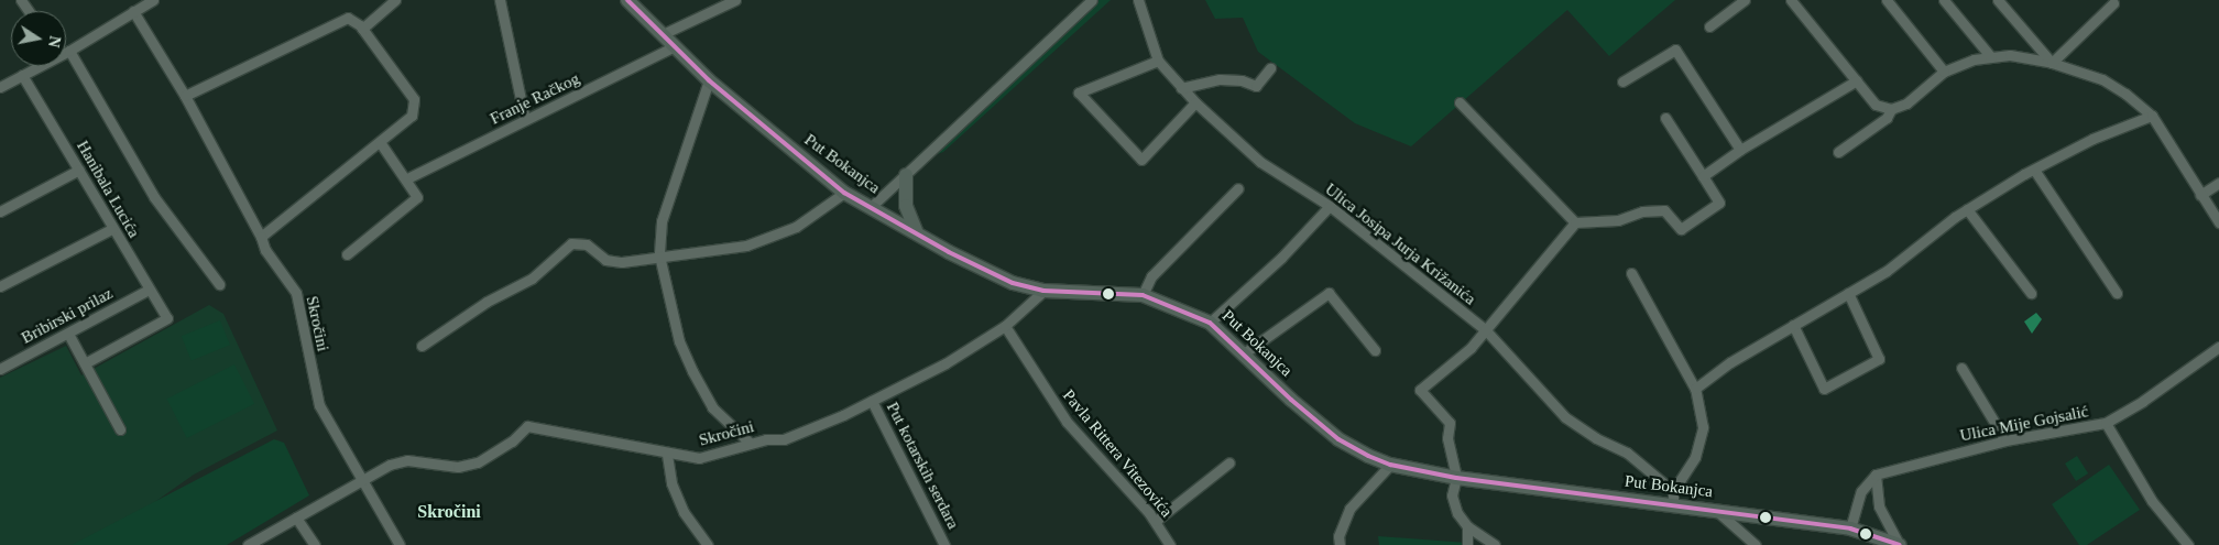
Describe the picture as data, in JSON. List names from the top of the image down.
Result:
{
  "streets": {
    "main road": ["Put Bokanjca"],
    "street": [
      "Franje Račkog",
      "Hanibala Lucića",
      "Ulica Josipa Jurja Križanića",
      "Bribirski prilaz",
      "Skročini",
      "Ulica Mije Gojsalić",
      "Pavla Rittera Vitezovića",
      "Put kotarskih serdara"
    ]
  },
  "crossings": [
    ["Franje Račkog", "Put Bokanjca"],
    ["Put Bokanjca", "Skročini"],
    ["Hanibala Lucića", "Bribirski prilaz"],
    ["Skročini", "Pavla Rittera Vitezovića"],
    ["Skročini", "Put kotarskih serdara"]
  ],
  "districts": ["Skročini"],
  "north": "right"
}
